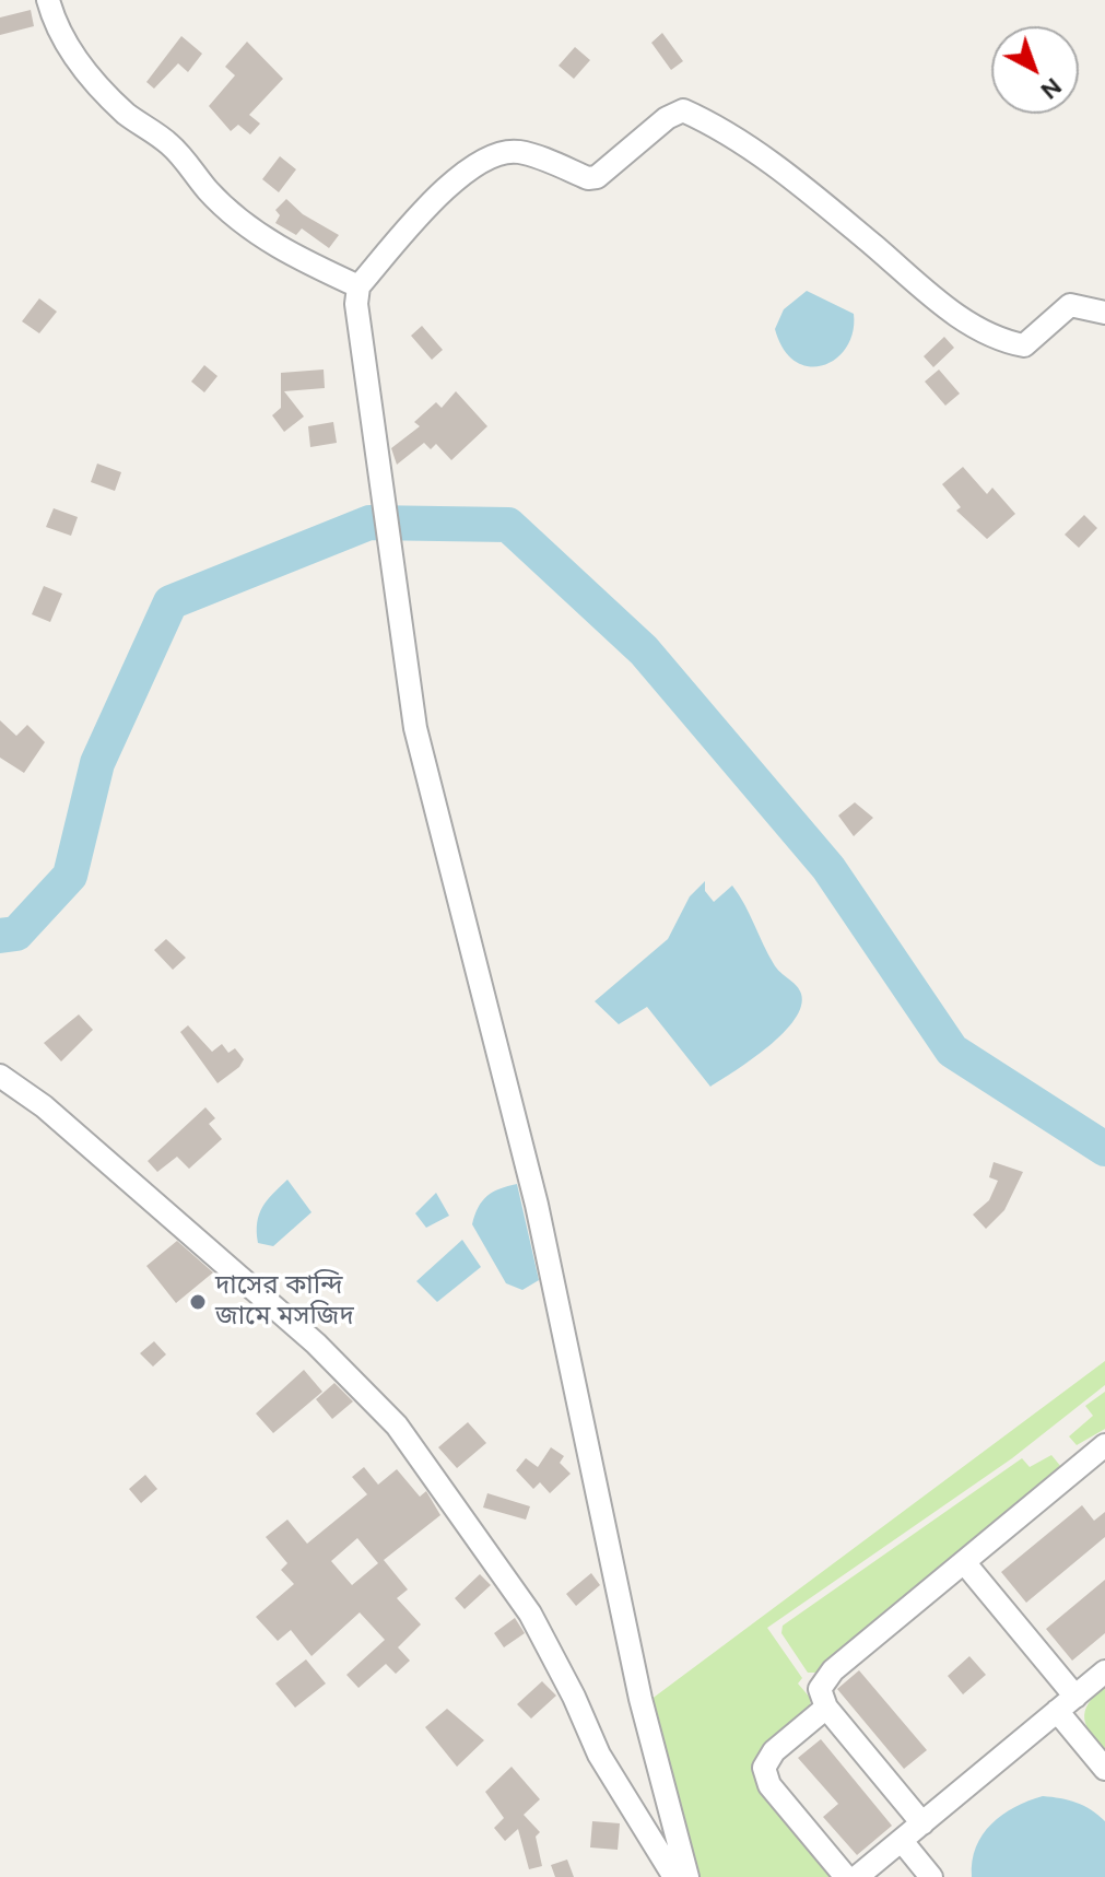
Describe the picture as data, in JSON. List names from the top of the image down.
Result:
{
  "places": ["দাসের কান্দি জামে মসজিদ"],
  "north": "bottom right"
}
